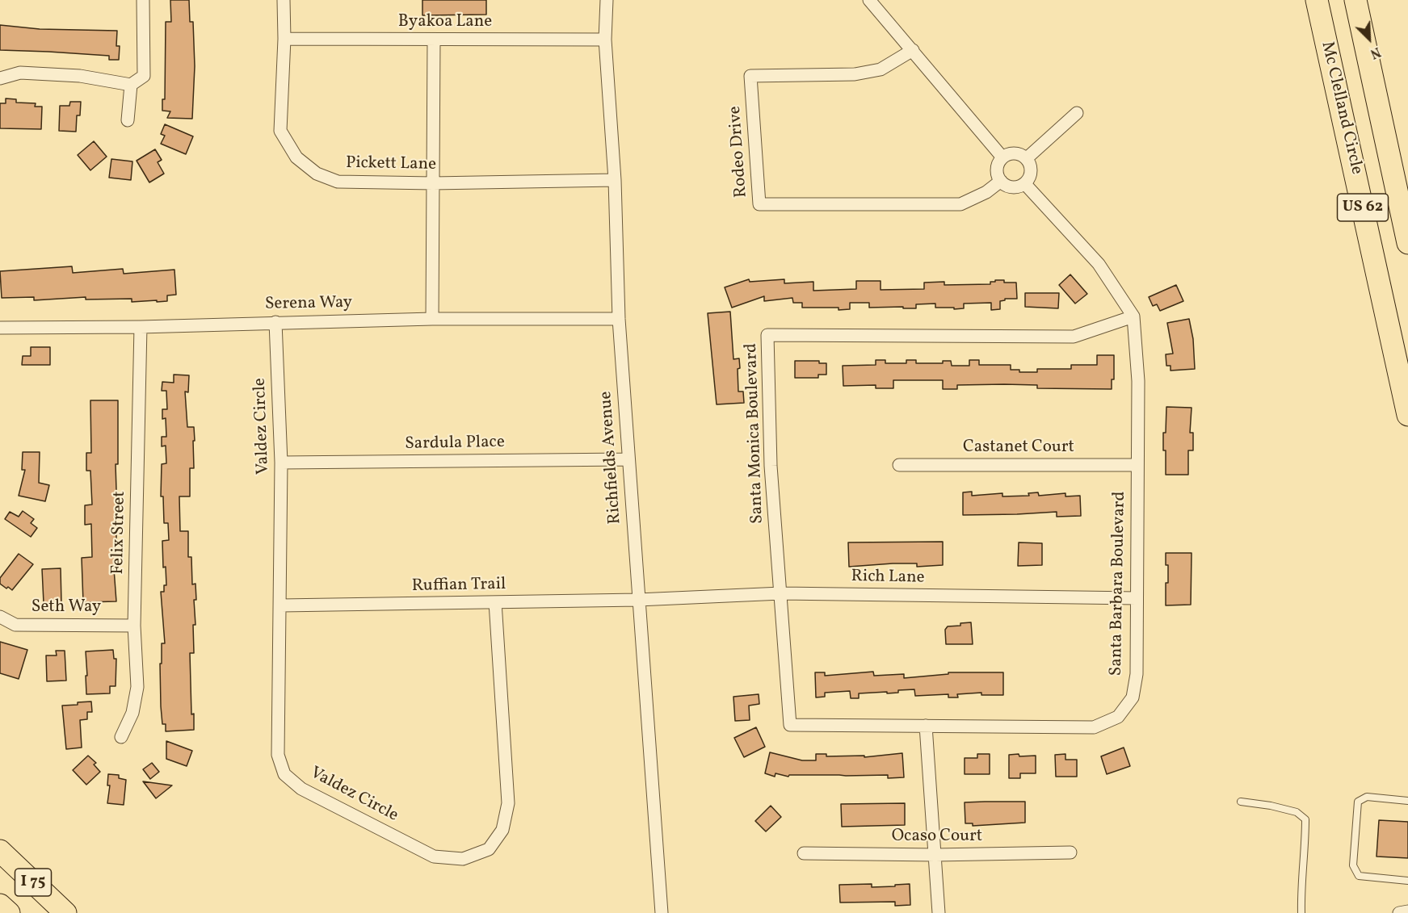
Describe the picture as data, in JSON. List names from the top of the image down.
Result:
{
  "streets": {
    "highway": ["Mc Clelland Circle", "US 62", "I 75"],
    "street": [
      "Byakoa Lane",
      "Rodeo Drive",
      "Pickett Lane",
      "Serena Way",
      "Valdez Circle",
      "Santa Monica Boulevard",
      "Sardula Place",
      "Castanet Court",
      "Richfields Avenue",
      "Felix Street",
      "Rich Lane",
      "Santa Barbara Boulevard",
      "Ruffian Trail",
      "Seth Way",
      "Ocaso Court"
    ]
  },
  "crossings": [
    ["Byakoa Lane", "Pickett Lane"],
    ["Byakoa Lane", "Richfields Avenue"],
    ["Rodeo Drive", "Santa Barbara Boulevard"],
    ["Pickett Lane", "Richfields Avenue"],
    ["Serena Way", "Valdez Circle"],
    ["Serena Way", "Richfields Avenue"],
    ["Serena Way", "Felix Street"],
    ["Valdez Circle", "Sardula Place"],
    ["Valdez Circle", "Ruffian Trail"],
    ["Santa Monica Boulevard", "Rich Lane"],
    ["Santa Monica Boulevard", "Santa Barbara Boulevard"],
    ["Sardula Place", "Richfields Avenue"],
    ["Castanet Court", "Santa Barbara Boulevard"],
    ["Richfields Avenue", "Rich Lane"],
    ["Richfields Avenue", "Ruffian Trail"],
    ["Felix Street", "Seth Way"],
    ["Rich Lane", "Santa Barbara Boulevard"],
    ["Rich Lane", "Ruffian Trail"]
  ],
  "north": "bottom right"
}
